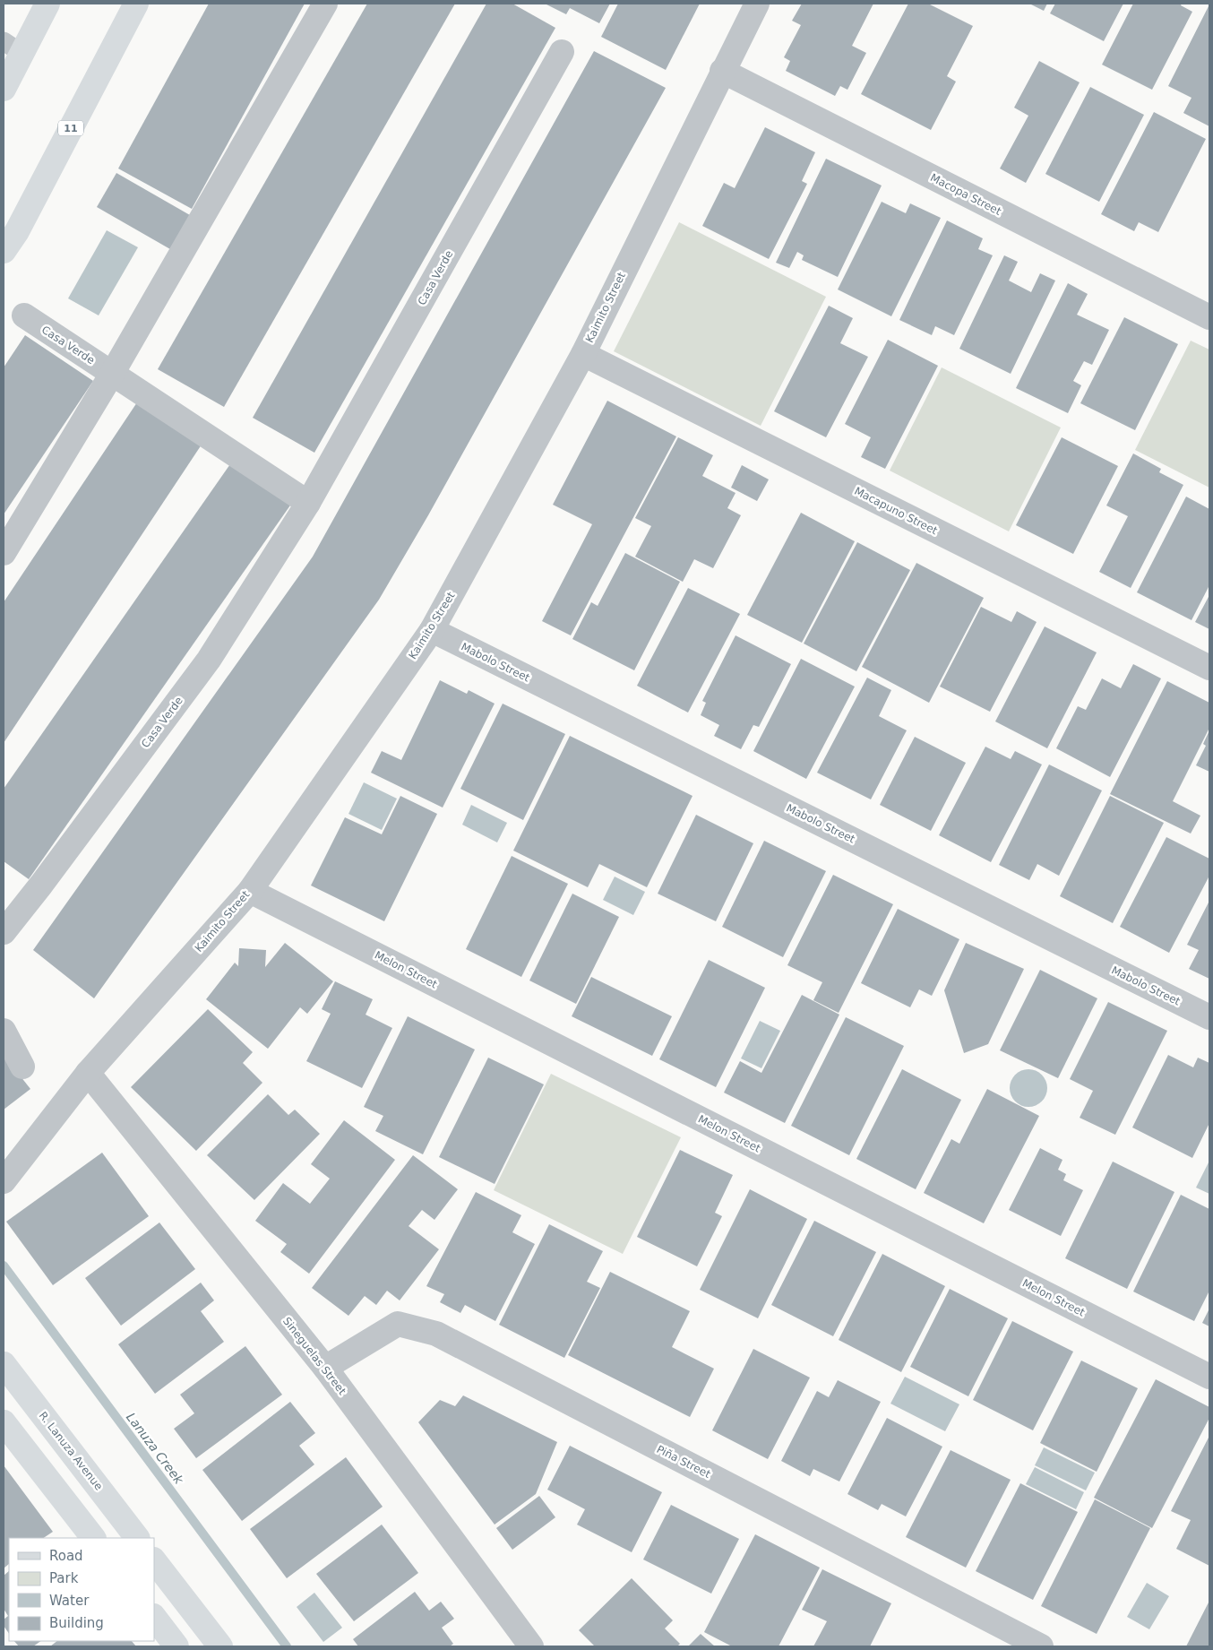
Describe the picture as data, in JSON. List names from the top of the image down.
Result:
{
  "streets": {
    "main road": ["11", "R. Lanuza Avenue"],
    "street": [
      "Macopa Street",
      "Casa Verde",
      "Kaimito Street",
      "Macapuno Street",
      "Mabolo Street",
      "Melon Street",
      "Sineguelas Street",
      "Piña Street"
    ]
  },
  "crossings": [
    ["Macopa Street", "Kaimito Street"],
    ["Kaimito Street", "Macapuno Street"],
    ["Kaimito Street", "Mabolo Street"],
    ["Kaimito Street", "Melon Street"],
    ["Kaimito Street", "Sineguelas Street"],
    ["Sineguelas Street", "Piña Street"]
  ],
  "water": ["Lanuza Creek"],
  "legend": [
    "Road",
    "Park",
    "Water",
    "Building"
  ]
}
